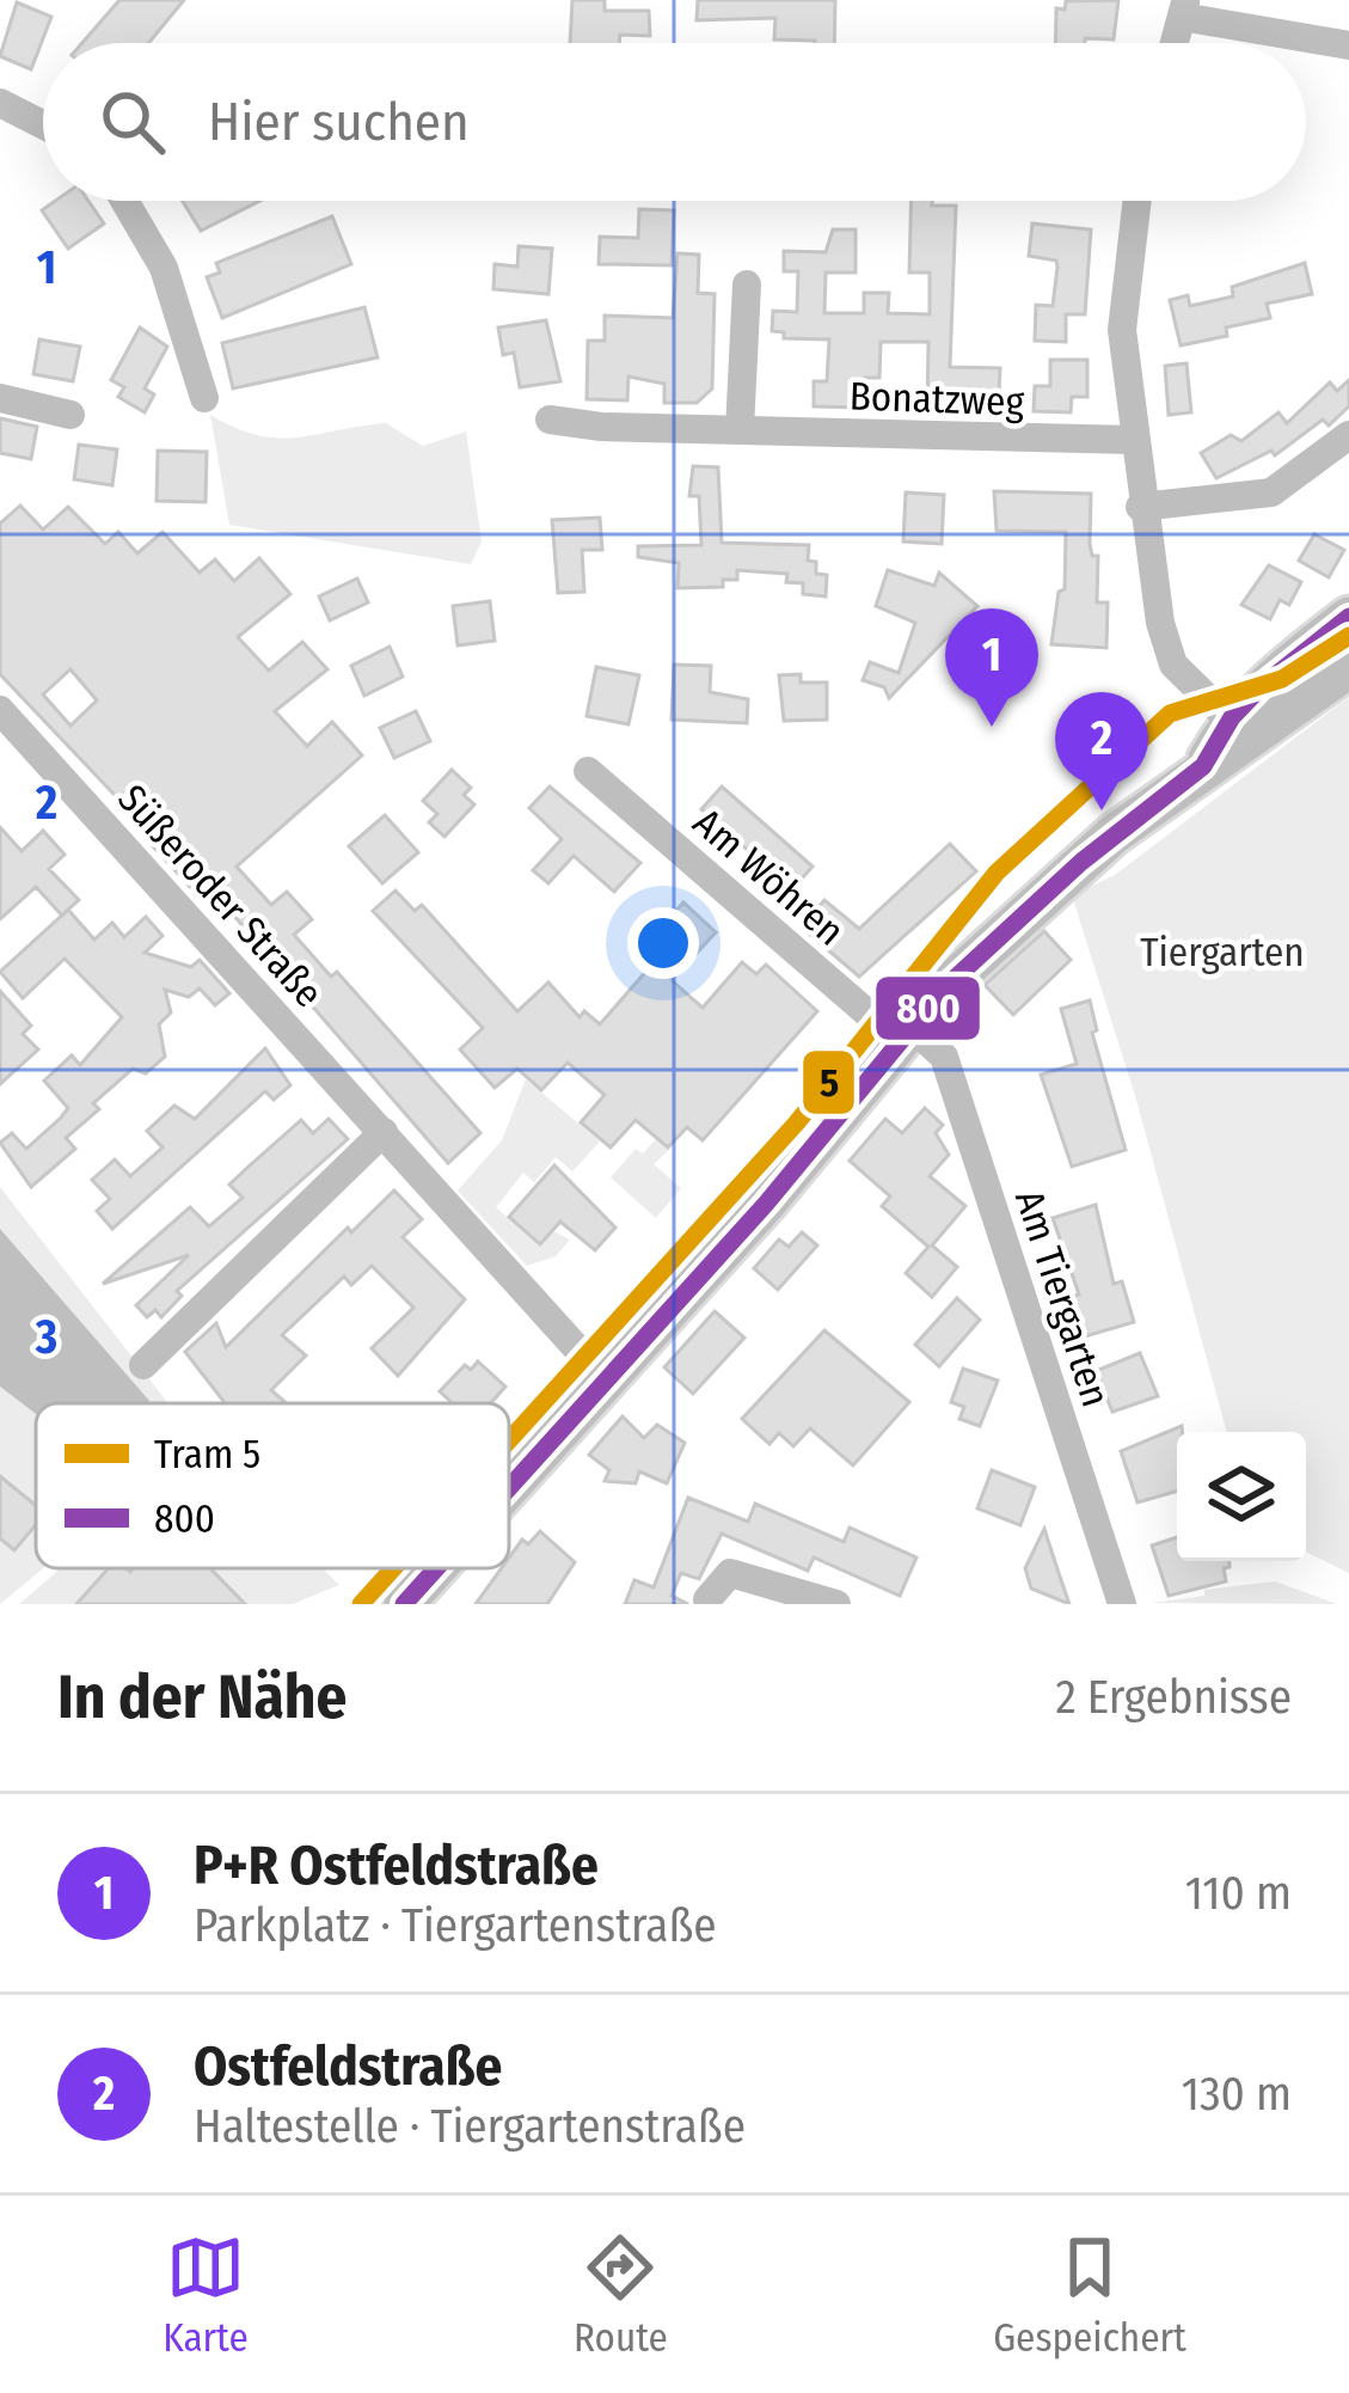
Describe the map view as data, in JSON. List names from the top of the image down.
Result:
{
  "streets": {
    "street": [
      "Bonatzweg",
      "Am Wöhren",
      "Süßeroder Straße",
      "Am Tiergarten"
    ]
  },
  "crossings": [
    ["Am Wöhren", "Am Tiergarten"]
  ],
  "parks": ["Tiergarten"],
  "lines": ["transit line 800", "tram line 5"],
  "legend": ["Tram 5", "800"],
  "page": {
    "search": "Hier suchen",
    "pins": ["1", "2"],
    "heading": ["In der Nähe", "2 Ergebnisse"],
    "list": [
      {
        "mark": "1",
        "name": "P+R Ostfeldstraße",
        "note": "Parkplatz · Tiergartenstraße",
        "value": "110 m"
      },
      {
        "mark": "2",
        "name": "Ostfeldstraße",
        "note": "Haltestelle · Tiergartenstraße",
        "value": "130 m"
      }
    ],
    "nav": ["Karte", "Route", "Gespeichert"]
  },
  "grid": {
    "rows": ["1", "2", "3"]
  }
}
